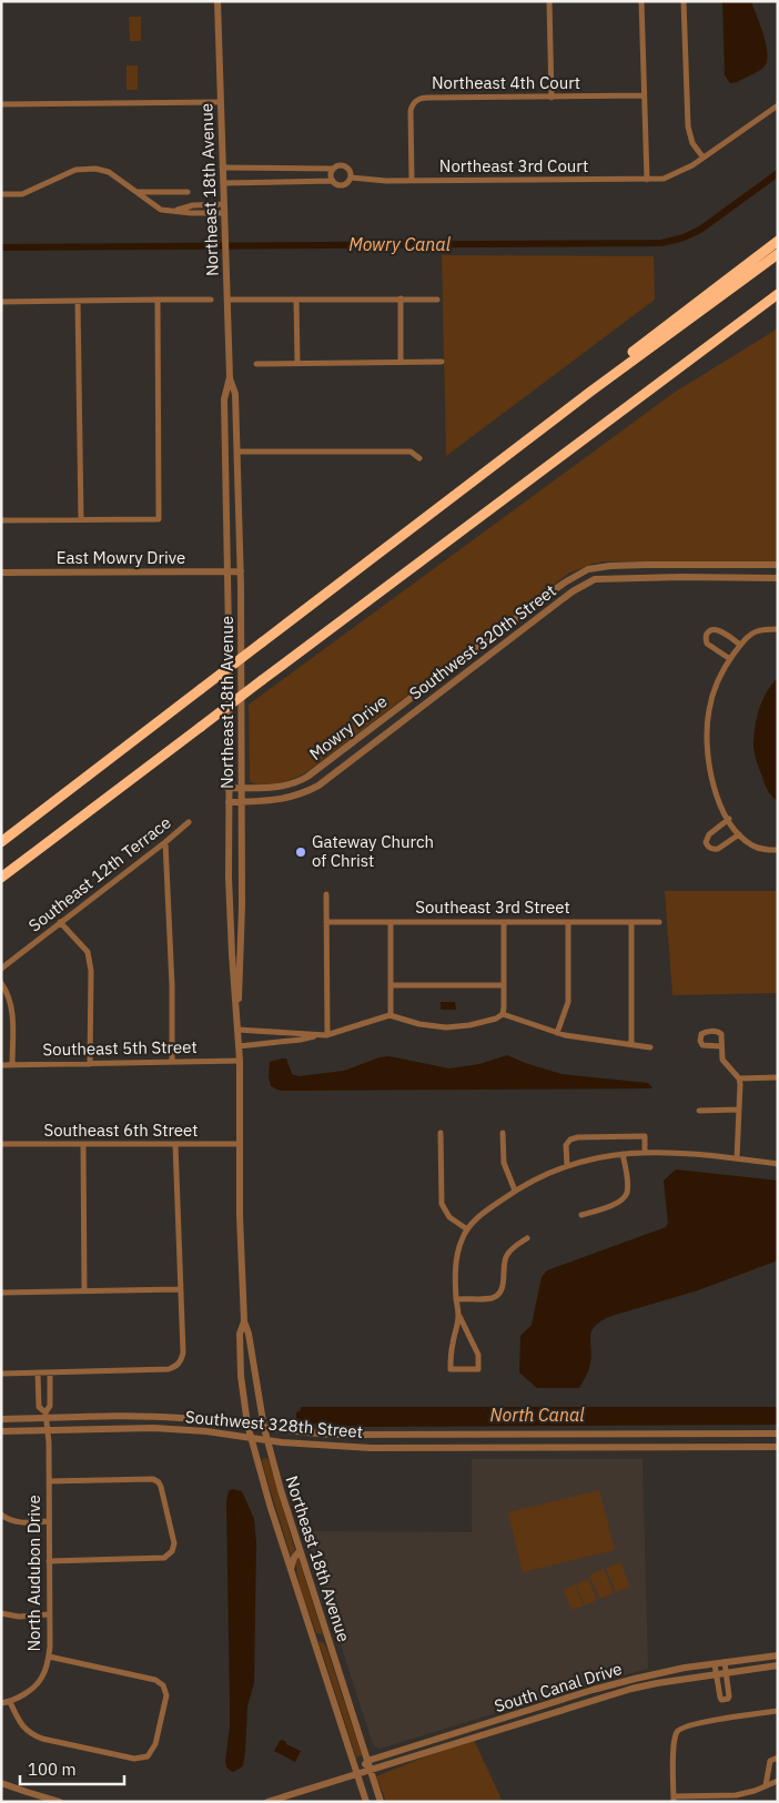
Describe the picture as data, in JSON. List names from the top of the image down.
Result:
{
  "streets": {
    "street": [
      "Northeast 4th Court",
      "Northeast 3rd Court",
      "Northeast 18th Avenue",
      "East Mowry Drive",
      "Southwest 320th Street",
      "Mowry Drive",
      "Southeast 12th Terrace",
      "Southeast 3rd Street",
      "Southeast 5th Street",
      "Southeast 6th Street",
      "Southwest 328th Street",
      "North Audubon Drive",
      "South Canal Drive"
    ]
  },
  "crossings": [
    ["Northeast 4th Court", "Northeast 3rd Court"],
    ["Northeast 18th Avenue", "East Mowry Drive"],
    ["Northeast 18th Avenue", "Southwest 320th Street"],
    ["Northeast 18th Avenue", "Mowry Drive"],
    ["Northeast 18th Avenue", "Southeast 5th Street"],
    ["Northeast 18th Avenue", "Southeast 6th Street"],
    ["Northeast 18th Avenue", "Southwest 328th Street"],
    ["Northeast 18th Avenue", "South Canal Drive"],
    ["Southwest 328th Street", "North Audubon Drive"]
  ],
  "water": ["Mowry Canal", "North Canal"],
  "places": ["Gateway Church of Christ"],
  "scale_bar": "100 m"
}
